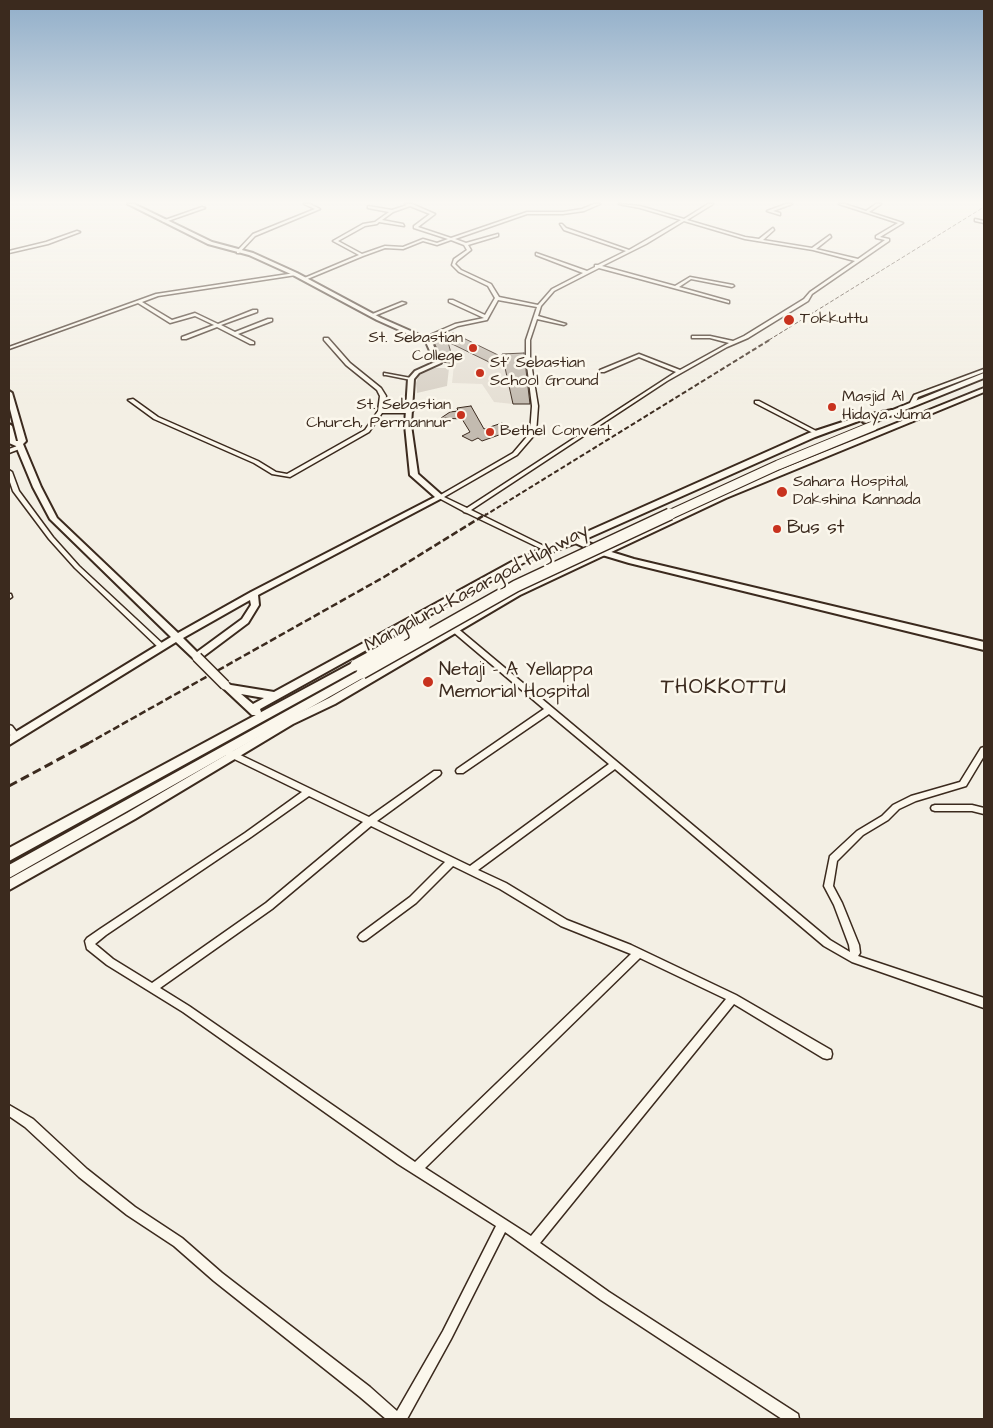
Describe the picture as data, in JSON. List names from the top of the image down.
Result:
{
  "streets": {
    "highway": ["Mangaluru-Kasargod Highway"]
  },
  "districts": ["THOKKOTTU"],
  "places": [
    "Tokkuttu",
    "St. Sebastian College",
    "St' Sebastian School Ground",
    "Masjid Al Hidaya Juma",
    "St. Sebastian Church, Permannur",
    "Bethel Convent",
    "Sahara Hospital, Dakshina Kannada",
    "Bus st",
    "Netaji - A Yellappa Memorial Hospital"
  ]
}
